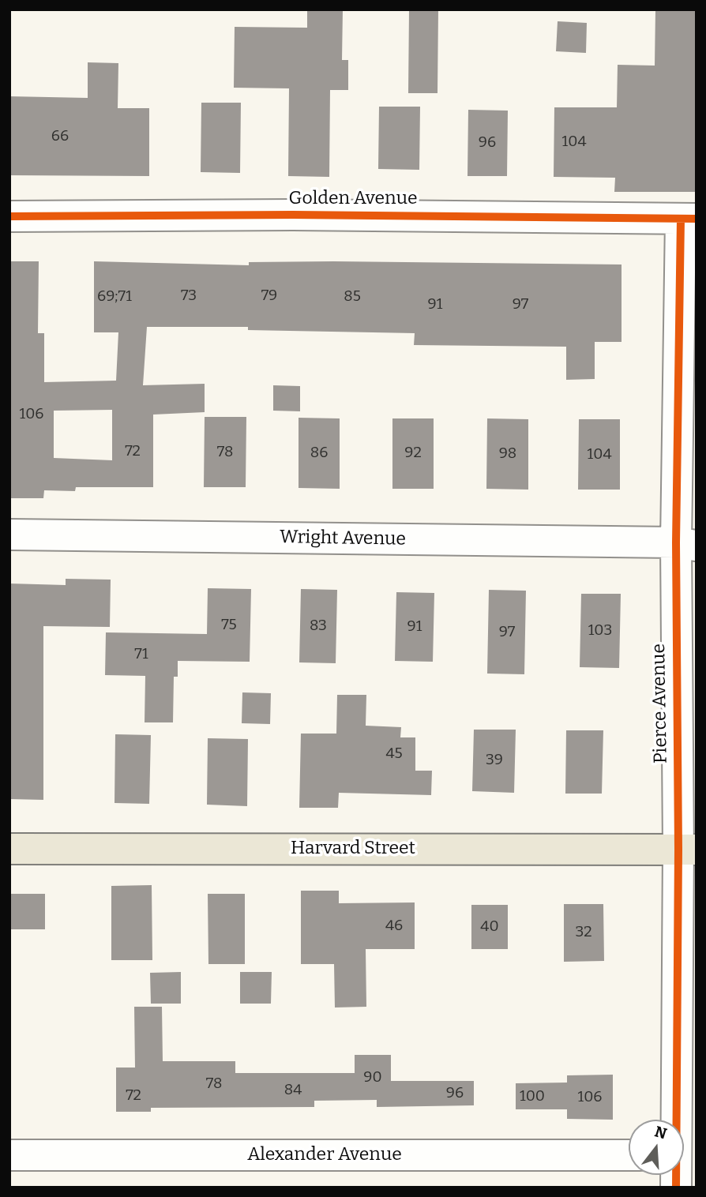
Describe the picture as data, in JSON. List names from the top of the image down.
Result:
{
  "streets": {
    "main road": ["Harvard Street"],
    "street": [
      "Golden Avenue",
      "Wright Avenue",
      "Pierce Avenue",
      "Alexander Avenue"
    ]
  },
  "crossings": [
    ["Golden Avenue", "Pierce Avenue"],
    ["Wright Avenue", "Pierce Avenue"],
    ["Pierce Avenue", "Harvard Street"]
  ],
  "house_numbers": [
    "66",
    "104",
    "96",
    "73",
    "79",
    "69;71",
    "85",
    "91",
    "97",
    "106",
    "72",
    "78",
    "86",
    "92",
    "98",
    "104",
    "75",
    "83",
    "91",
    "103",
    "97",
    "71",
    "45",
    "39",
    "46",
    "40",
    "32",
    "90",
    "78",
    "84",
    "96",
    "72",
    "100",
    "106"
  ],
  "north": "top"
}
